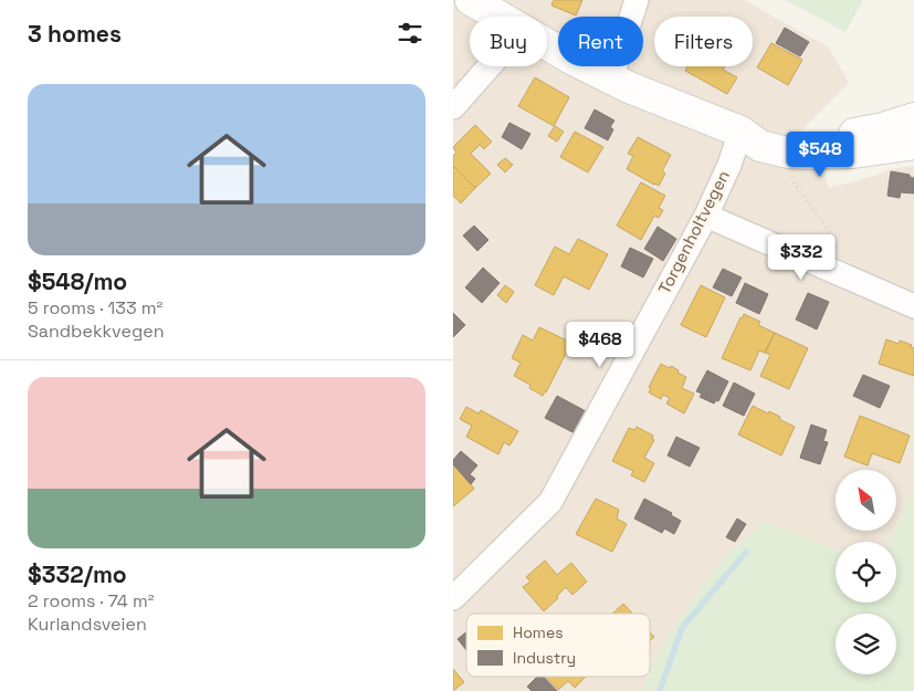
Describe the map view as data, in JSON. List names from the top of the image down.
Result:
{
  "streets": {
    "street": ["Torgenholtvegen"]
  },
  "legend": ["Homes", "Industry"],
  "north": "top left",
  "page": {
    "heading": "3 homes",
    "chip": ["Buy", "Rent", "Filters"],
    "list": [
      {
        "name": "$548/mo",
        "note": "5 rooms · 133 m² · Sandbekkvegen"
      },
      {
        "name": "$332/mo",
        "note": "2 rooms · 74 m² · Kurlandsveien"
      }
    ],
    "price": ["$548", "$332", "$468"]
  }
}
